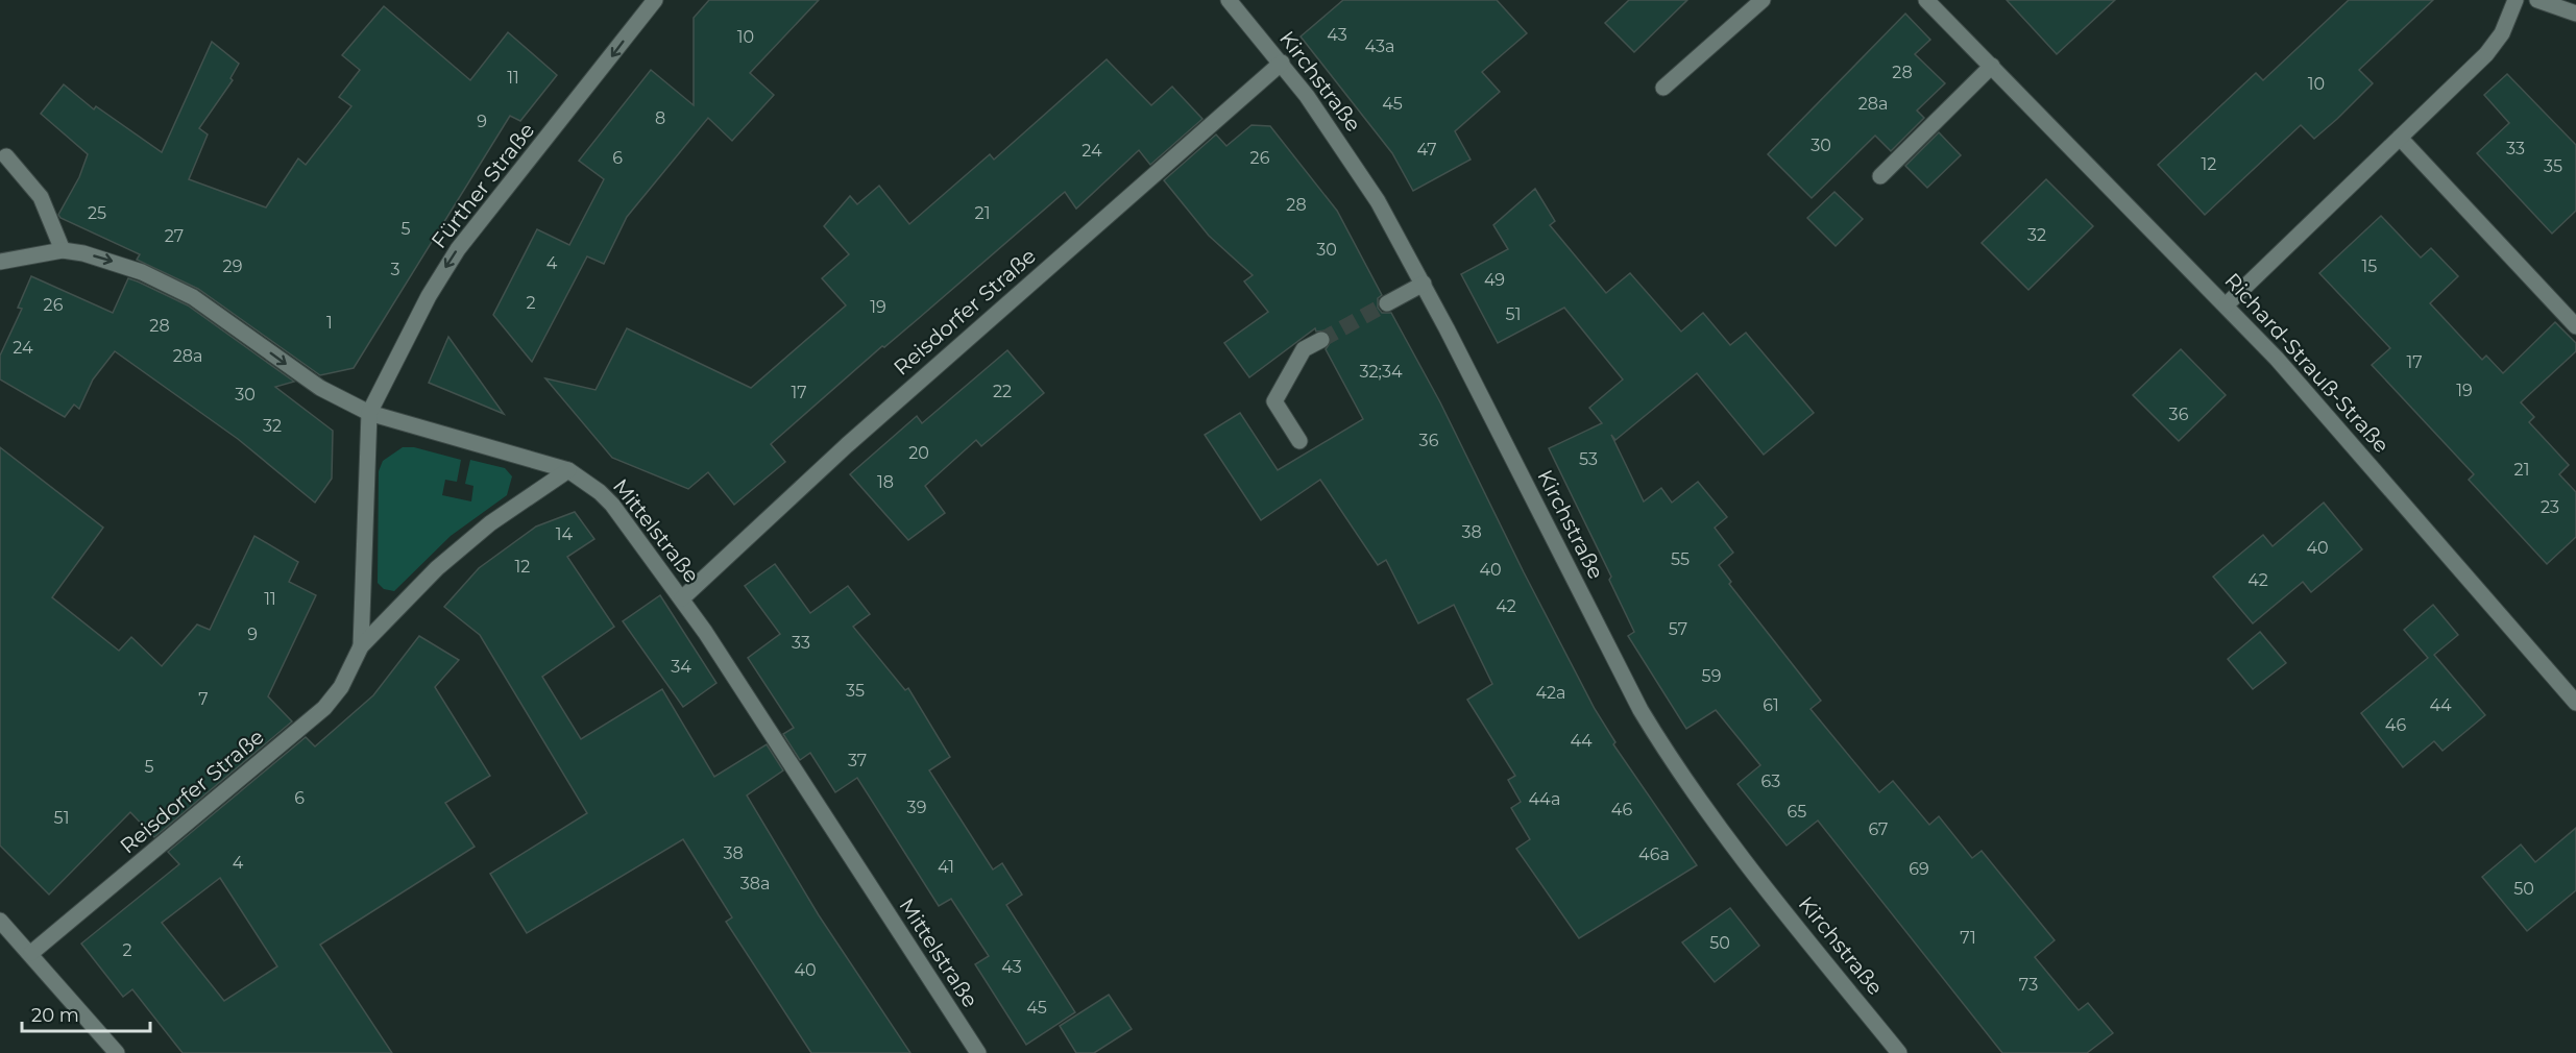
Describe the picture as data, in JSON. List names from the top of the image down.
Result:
{
  "streets": {
    "street": [
      "Kirchstraße",
      "Fürther Straße",
      "Reisdorfer Straße",
      "Richard-Strauß-Straße",
      "Mittelstraße"
    ]
  },
  "crossings": [
    ["Kirchstraße", "Reisdorfer Straße"],
    ["Fürther Straße", "Reisdorfer Straße"],
    ["Fürther Straße", "Mittelstraße"],
    ["Reisdorfer Straße", "Mittelstraße"]
  ],
  "one_way": ["Fürther Straße"],
  "house_numbers": [
    "43",
    "10",
    "43a",
    "28",
    "11",
    "10",
    "45",
    "28a",
    "8",
    "9",
    "30",
    "33",
    "47",
    "24",
    "6",
    "26",
    "12",
    "35",
    "28",
    "25",
    "21",
    "5",
    "32",
    "27",
    "30",
    "4",
    "29",
    "15",
    "3",
    "49",
    "2",
    "26",
    "19",
    "51",
    "1",
    "28",
    "24",
    "28a",
    "17",
    "32;34",
    "19",
    "22",
    "17",
    "30",
    "36",
    "32",
    "36",
    "20",
    "53",
    "21",
    "18",
    "23",
    "38",
    "14",
    "40",
    "55",
    "12",
    "40",
    "42",
    "11",
    "42",
    "57",
    "9",
    "33",
    "34",
    "59",
    "35",
    "42a",
    "7",
    "61",
    "44",
    "46",
    "44",
    "37",
    "5",
    "63",
    "6",
    "44a",
    "39",
    "46",
    "65",
    "51",
    "67",
    "38",
    "46a",
    "4",
    "41",
    "69",
    "38a",
    "50",
    "71",
    "50",
    "2",
    "43",
    "40",
    "73",
    "45"
  ],
  "scale_bar": "20 m"
}
